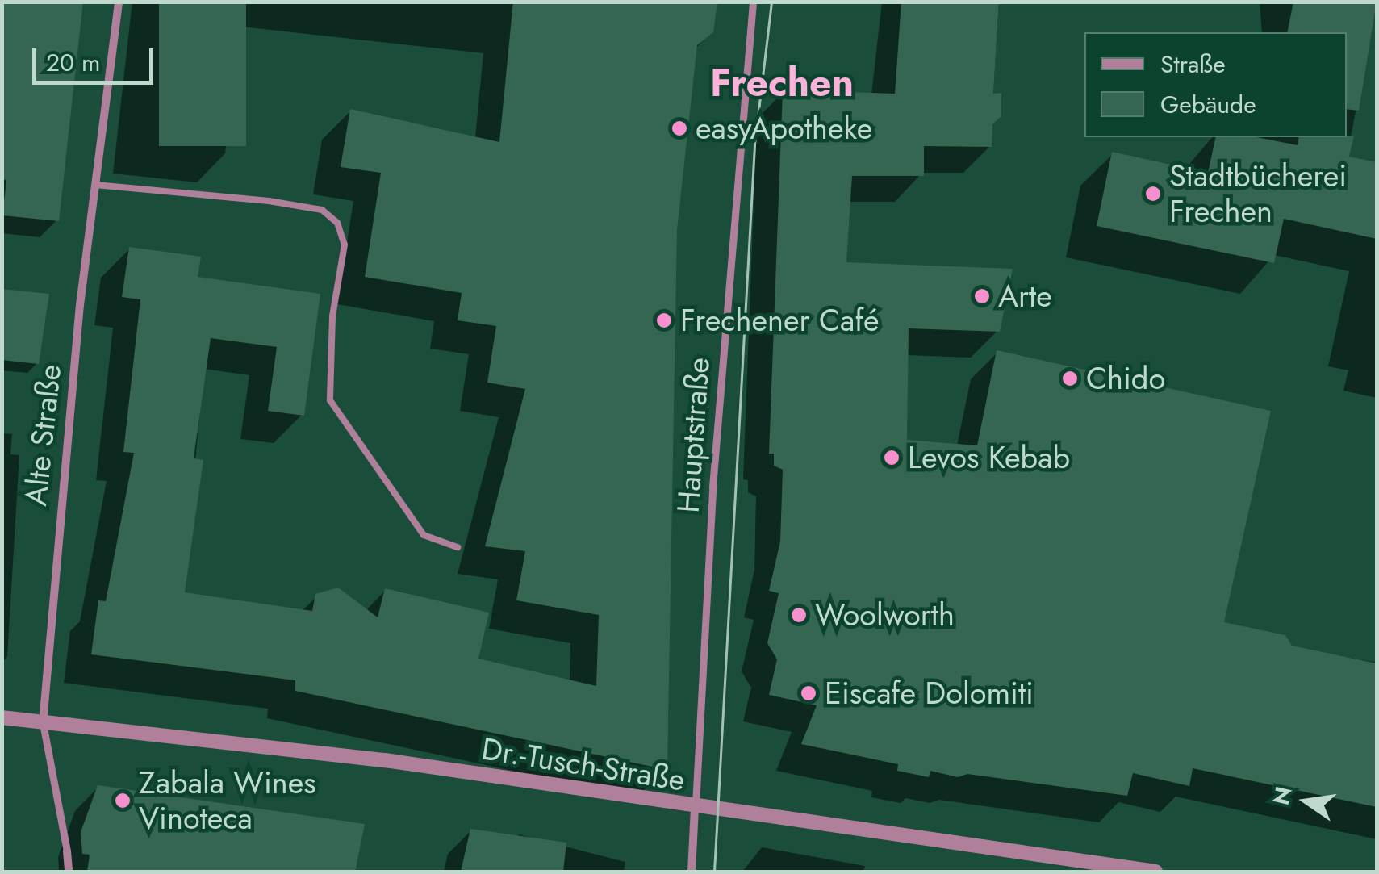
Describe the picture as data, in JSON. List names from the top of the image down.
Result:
{
  "streets": {
    "street": ["Alte Straße", "Hauptstraße", "Dr.-Tusch-Straße"]
  },
  "crossings": [
    ["Alte Straße", "Dr.-Tusch-Straße"],
    ["Hauptstraße", "Dr.-Tusch-Straße"]
  ],
  "districts": ["Frechen"],
  "places": [
    "easyApotheke",
    "Stadtbücherei Frechen",
    "Arte",
    "Frechener Café",
    "Chido",
    "Levos Kebab",
    "Woolworth",
    "Eiscafe Dolomiti",
    "Zabala Wines Vinoteca"
  ],
  "legend": ["Straße", "Gebäude"],
  "scale_bar": "20 m",
  "north": "left"
}
